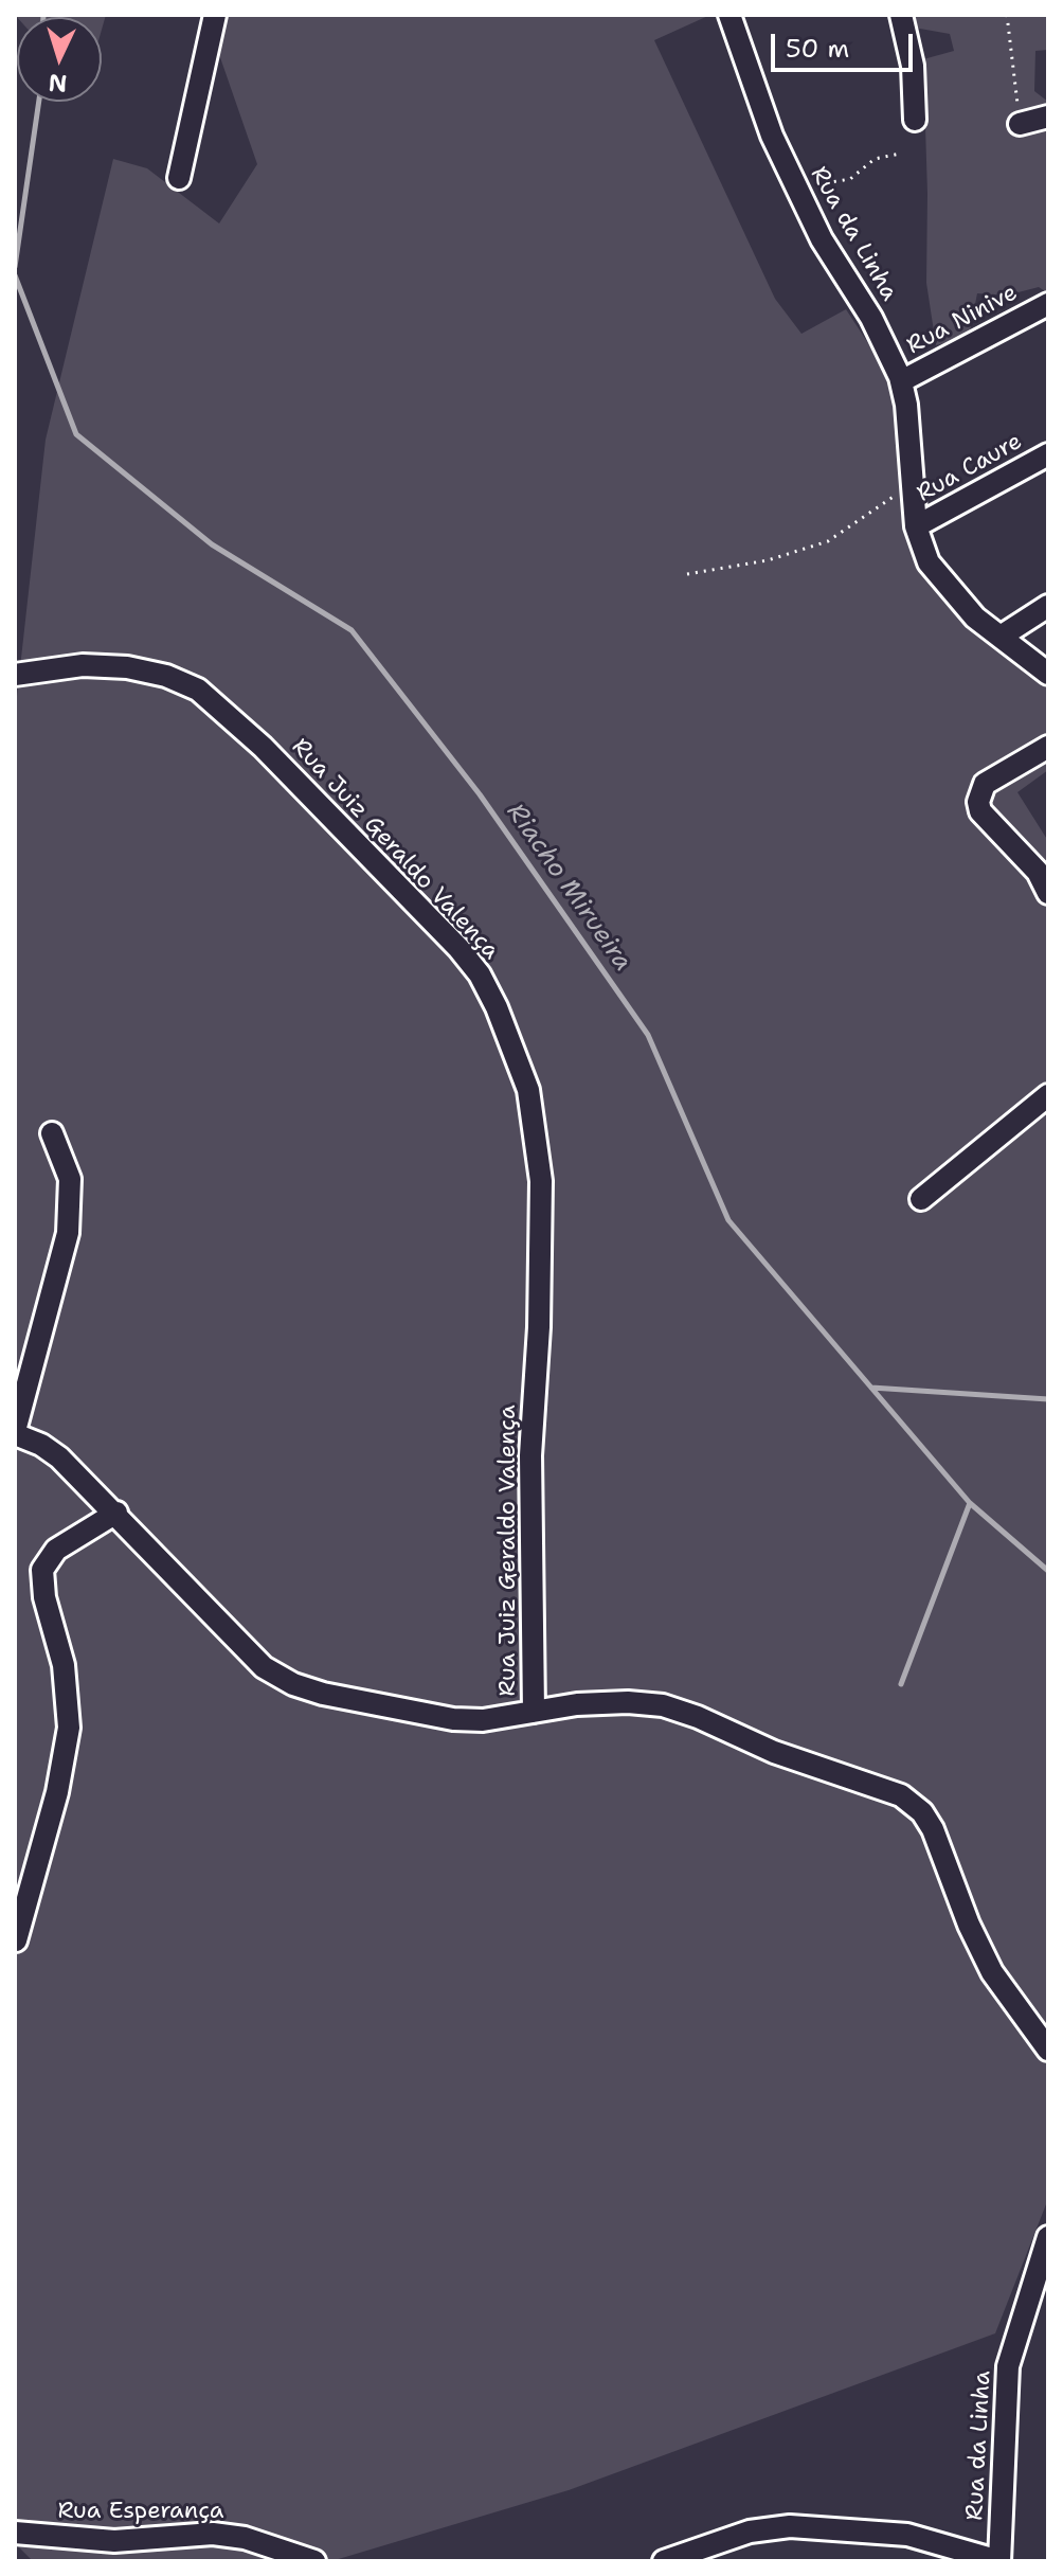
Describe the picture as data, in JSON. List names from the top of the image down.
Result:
{
  "streets": {
    "street": [
      "Rua da Linha",
      "Rua Ninive",
      "Rua Caure",
      "Rua Juiz Geraldo Valença",
      "Rua Esperança"
    ]
  },
  "crossings": [
    ["Rua da Linha", "Rua Ninive"],
    ["Rua da Linha", "Rua Caure"]
  ],
  "water": ["Riacho Mirueira"],
  "scale_bar": "50 m",
  "north": "bottom"
}
